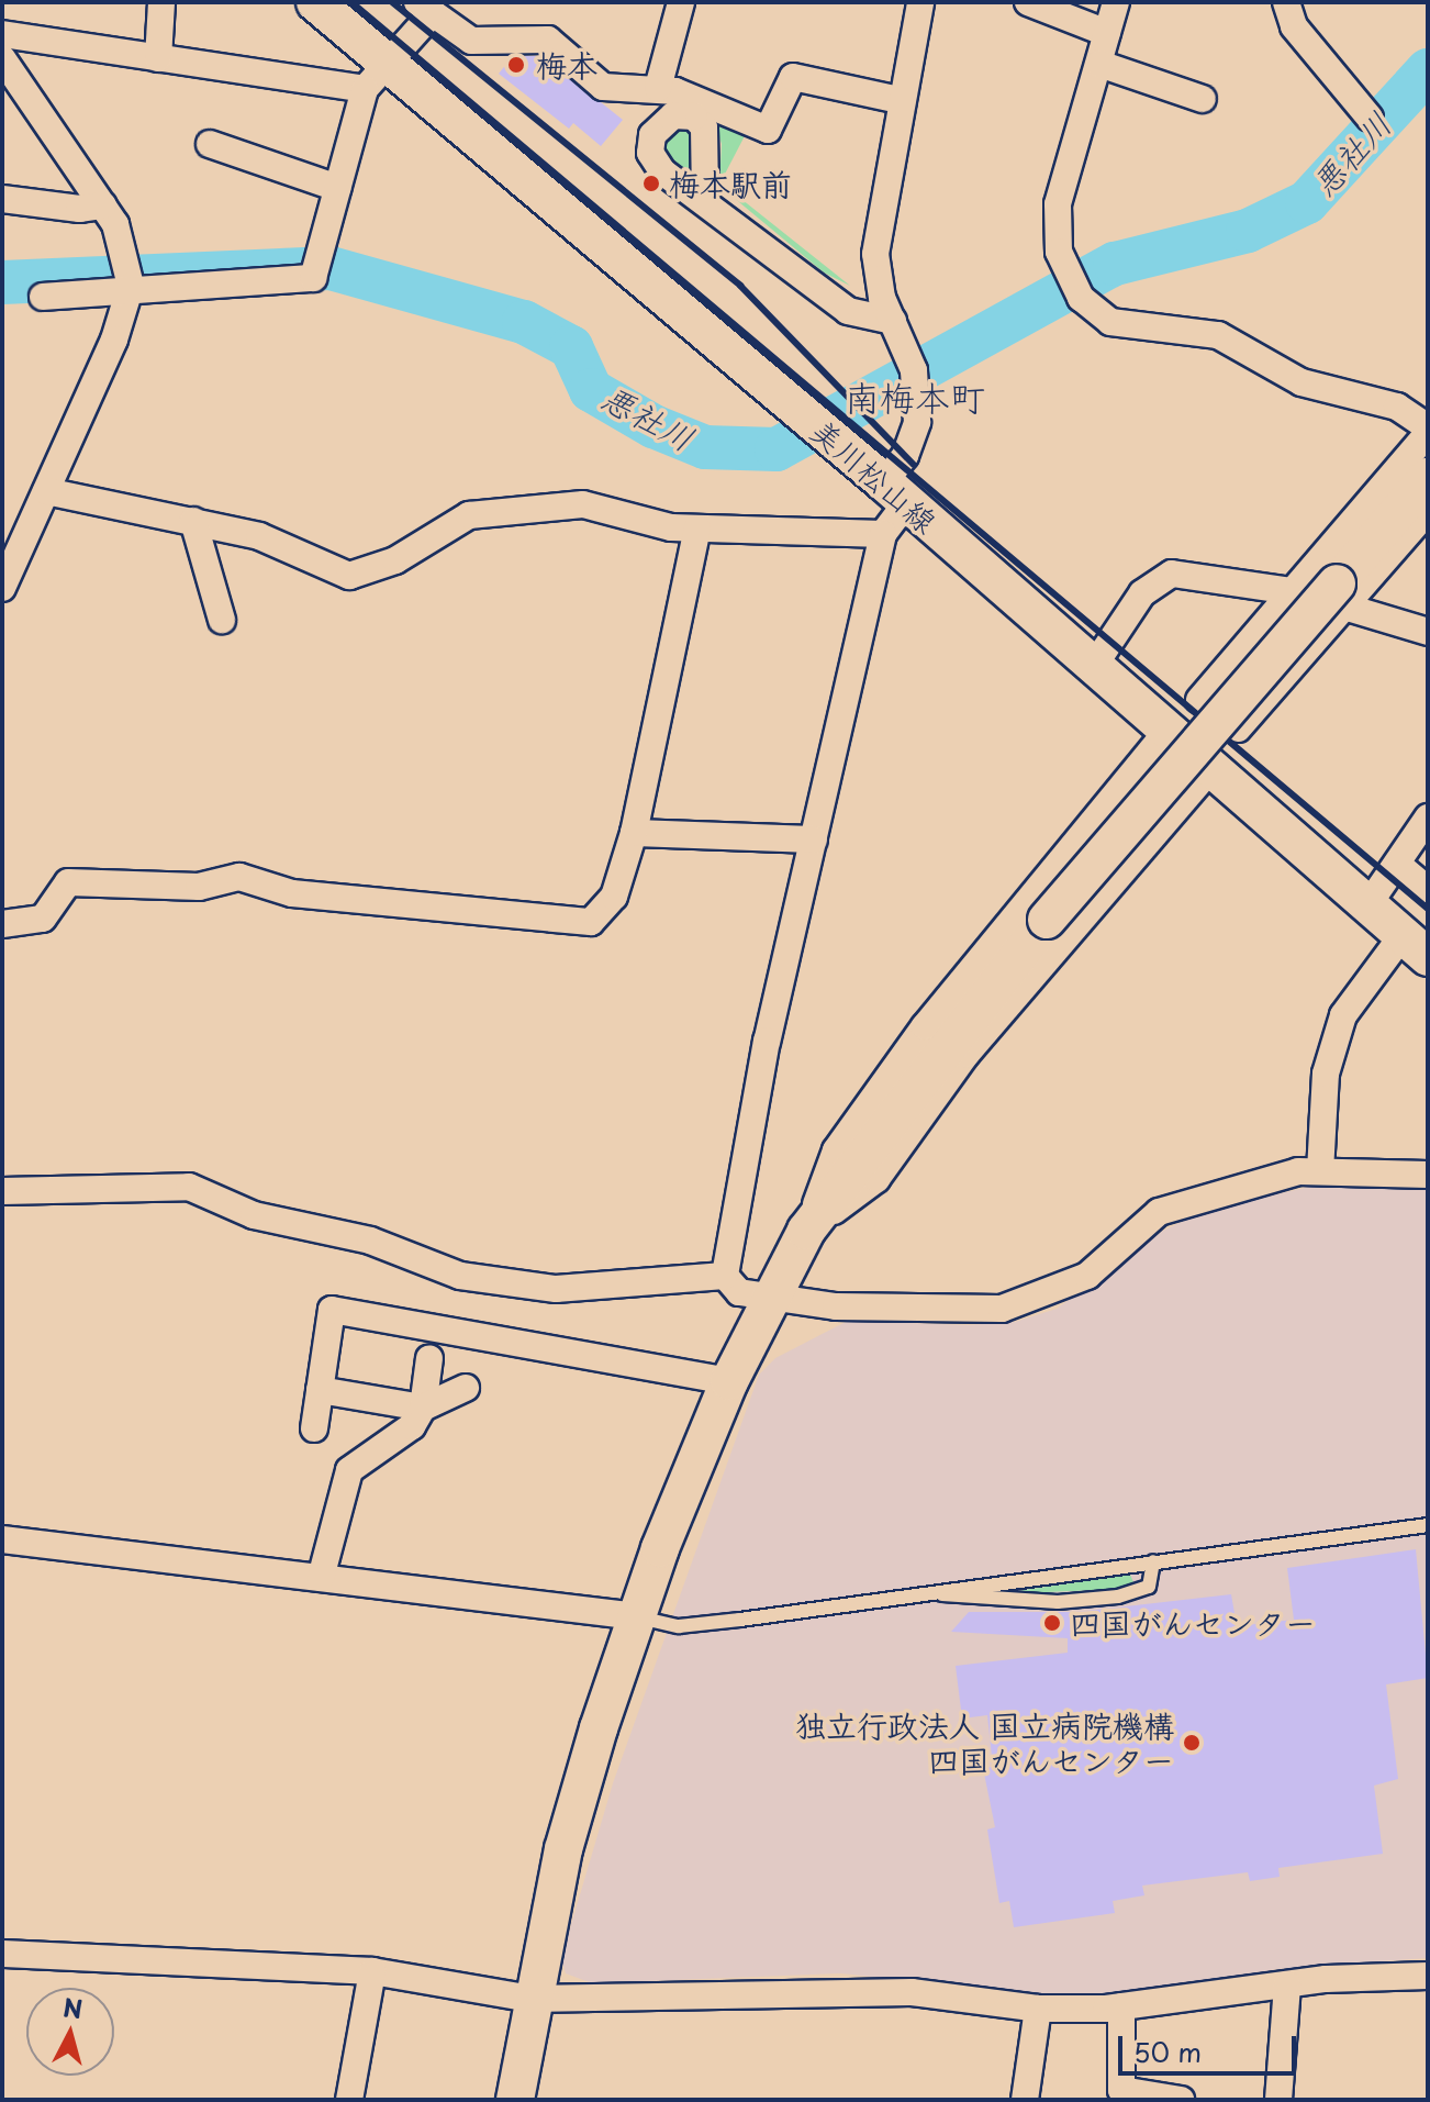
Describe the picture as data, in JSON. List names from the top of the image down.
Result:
{
  "streets": {
    "street": ["美川松山線"]
  },
  "districts": ["南梅本町"],
  "water": ["悪社川"],
  "places": [
    "梅本",
    "梅本駅前",
    "四国がんセンター",
    "独立行政法人 国立病院機構 四国がんセンター"
  ],
  "scale_bar": "50 m",
  "north": "top"
}
